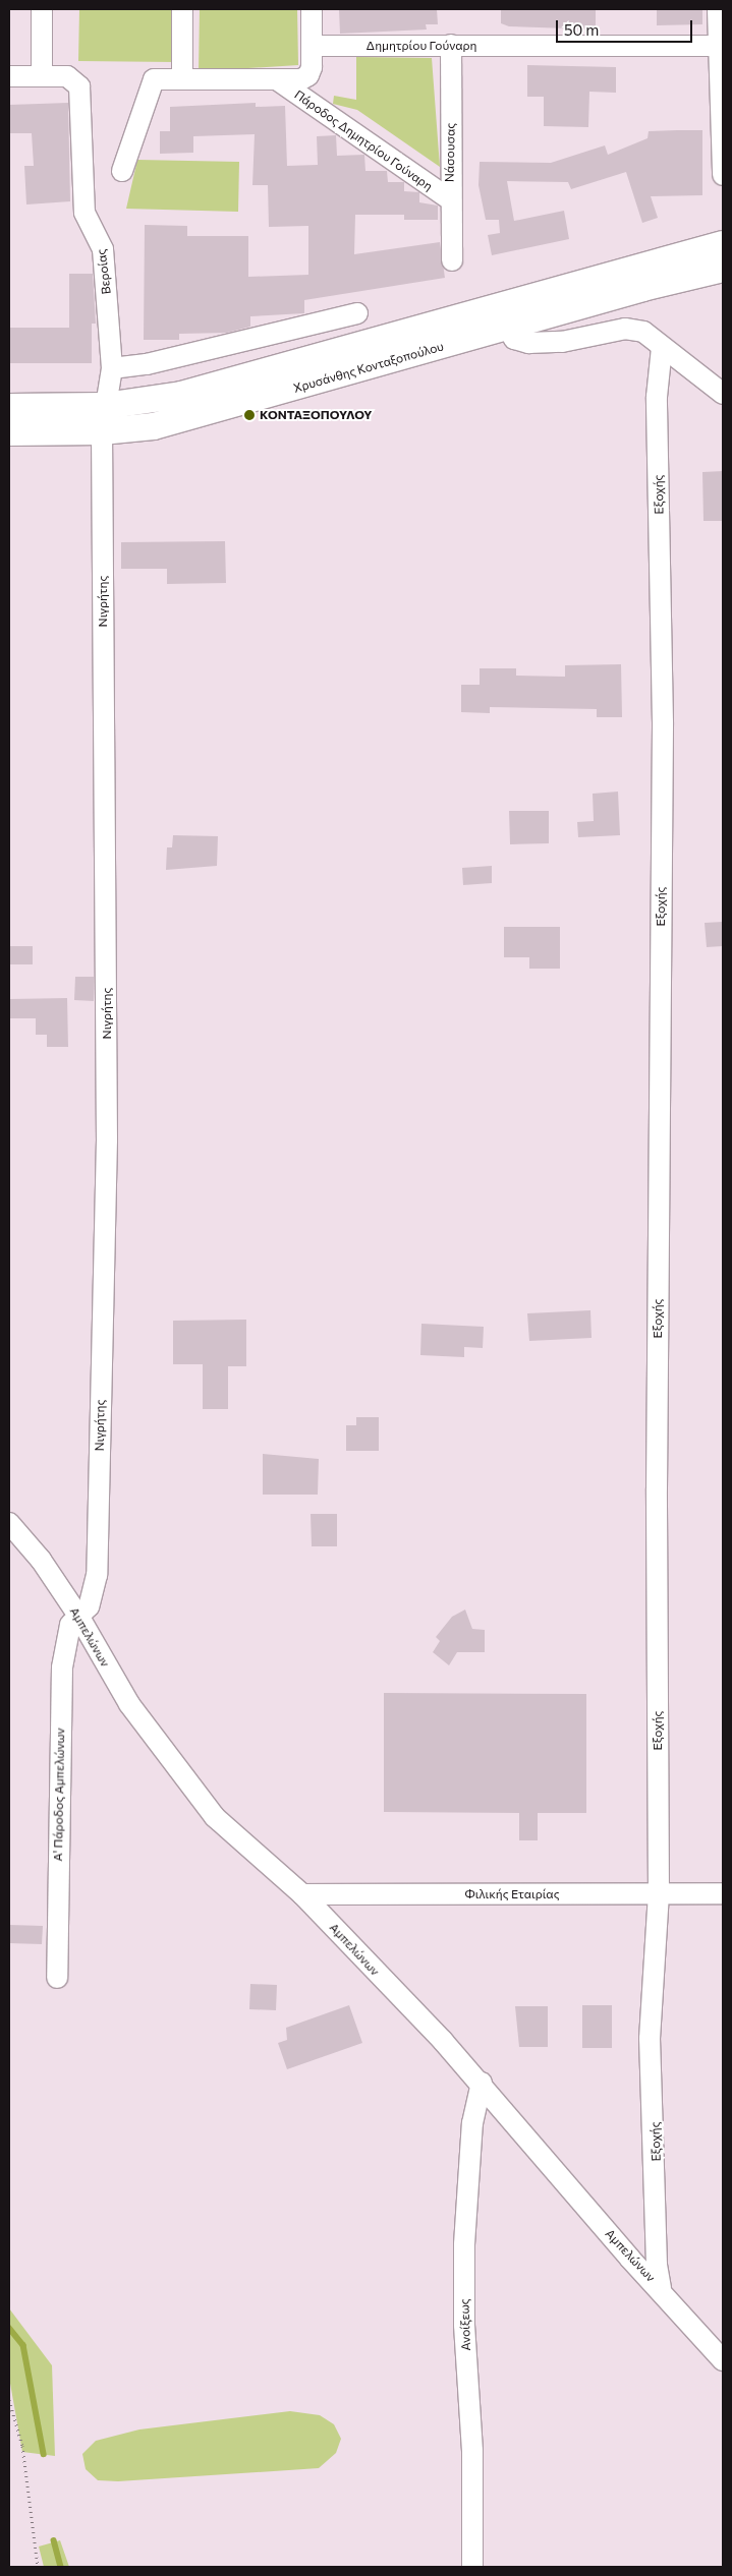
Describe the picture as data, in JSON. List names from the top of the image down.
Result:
{
  "streets": {
    "main road": ["Χρυσάνθης Κονταξοπούλου"],
    "street": [
      "Δημητρίου Γούναρη",
      "Πάροδος Δημητρίου Γούναρη",
      "Νάσουσας",
      "Βεροίας",
      "Εξοχής",
      "Νιγρήτης",
      "Αμπελώνων",
      "Α' Πάροδος Αμπελώνων",
      "Φιλικής Εταιρίας",
      "Ανοίξεως"
    ]
  },
  "crossings": [
    ["Δημητρίου Γούναρη", "Νάσουσας"],
    ["Πάροδος Δημητρίου Γούναρη", "Νάσουσας"],
    ["Βεροίας", "Χρυσάνθης Κονταξοπούλου"],
    ["Βεροίας", "Νιγρήτης"],
    ["Χρυσάνθης Κονταξοπούλου", "Νιγρήτης"],
    ["Εξοχής", "Αμπελώνων"],
    ["Εξοχής", "Φιλικής Εταιρίας"],
    ["Νιγρήτης", "Αμπελώνων"],
    ["Νιγρήτης", "Α' Πάροδος Αμπελώνων"],
    ["Αμπελώνων", "Α' Πάροδος Αμπελώνων"],
    ["Αμπελώνων", "Φιλικής Εταιρίας"],
    ["Αμπελώνων", "Ανοίξεως"]
  ],
  "places": ["ΚΟΝΤΑΞΟΠΟΥΛΟΥ"],
  "scale_bar": "50 m"
}
